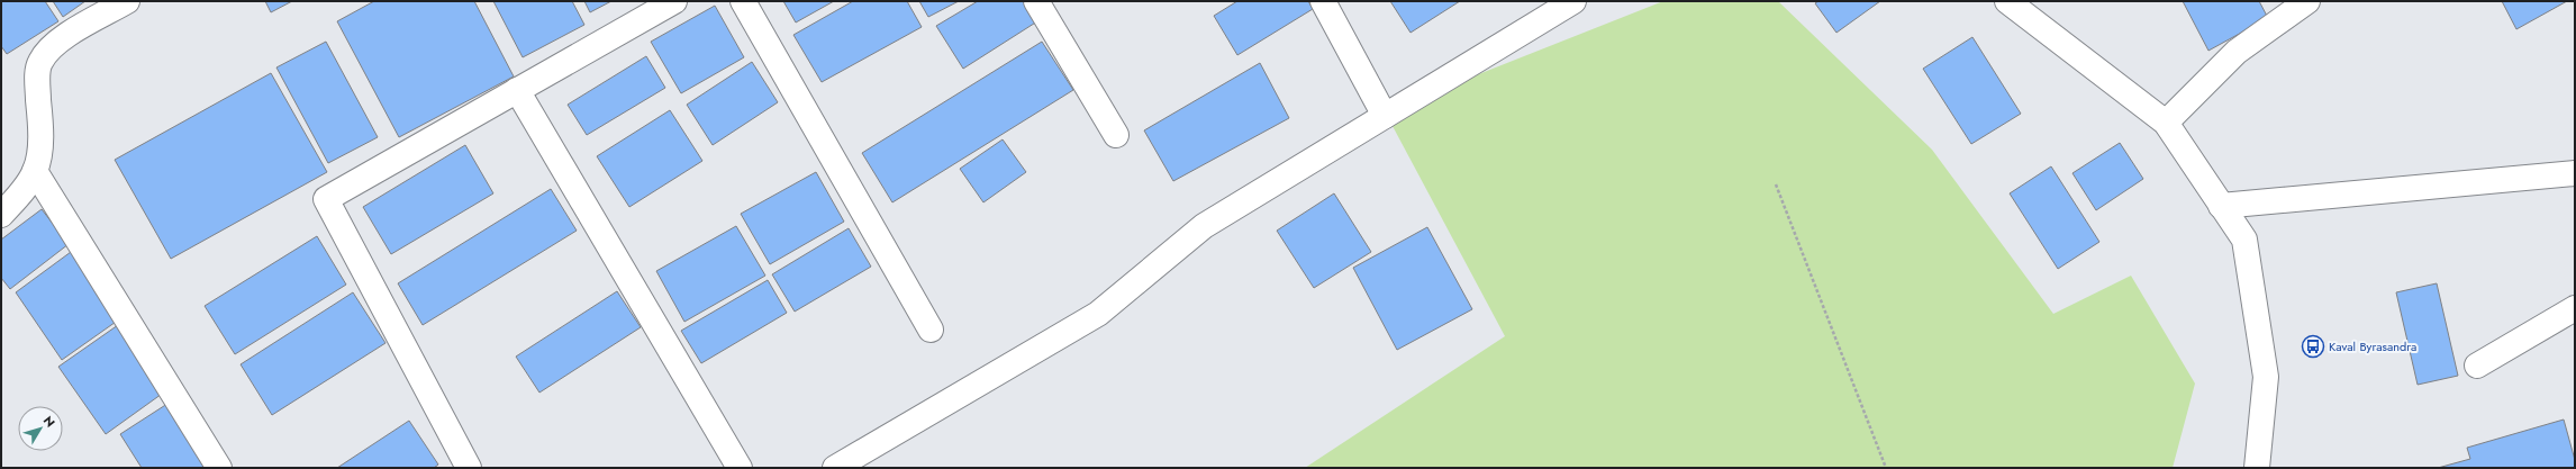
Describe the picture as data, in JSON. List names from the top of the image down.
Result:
{
  "places": {
    "bus stop": ["Kaval Byrasandra"]
  },
  "north": "top right"
}
